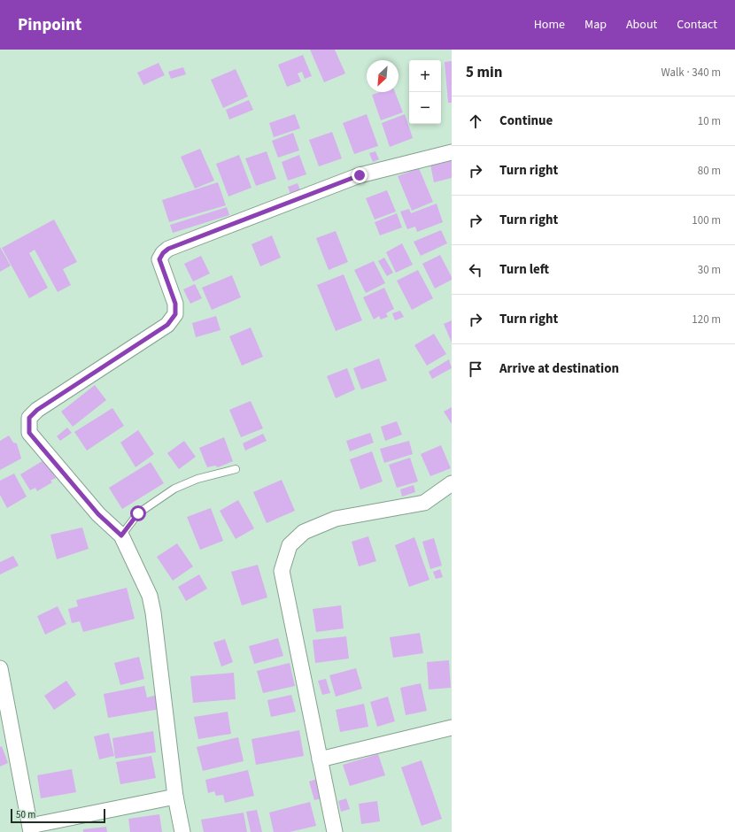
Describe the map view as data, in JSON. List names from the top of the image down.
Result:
{
  "scale_bar": "50 m",
  "north": "bottom left",
  "page": {
    "header": "Pinpoint",
    "nav": [
      "Home",
      "Map",
      "About",
      "Contact"
    ],
    "heading": ["5 min", "Walk · 340 m"],
    "map_buttons": ["+", "−"],
    "list": [
      ["Continue", "10 m"],
      ["Turn right", "80 m"],
      ["Turn right", "100 m"],
      ["Turn left", "30 m"],
      ["Turn right", "120 m"],
      "Arrive at destination"
    ],
    "scale": "50 m"
  }
}
